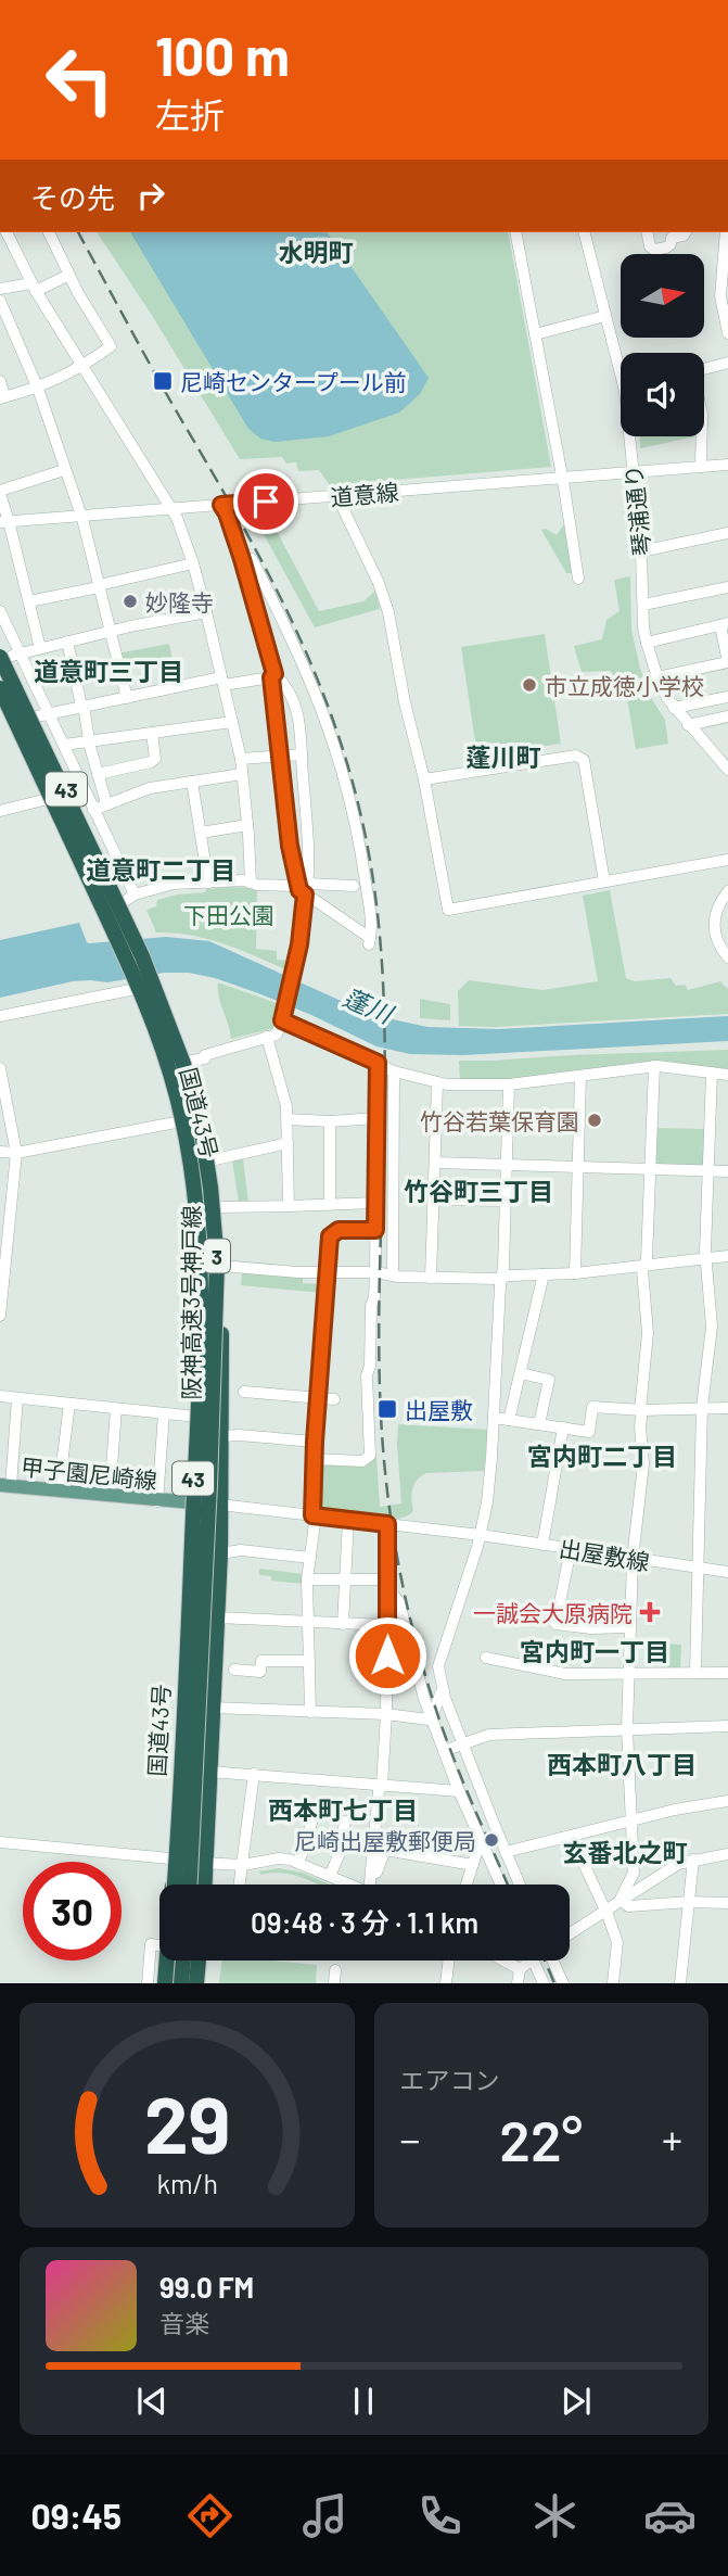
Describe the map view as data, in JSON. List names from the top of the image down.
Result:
{
  "streets": {
    "highway": [
      "43",
      "国道43号",
      "3",
      "阪神高速3号神戸線"
    ],
    "main road": ["甲子園尼崎線"],
    "street": ["道意線", "琴浦通り", "出屋敷線"]
  },
  "crossings": [
    ["道意線", "琴浦通り"],
    ["国道43号", "阪神高速3号神戸線"],
    ["国道43号", "甲子園尼崎線"],
    ["国道43号", "出屋敷線"],
    ["甲子園尼崎線", "出屋敷線"]
  ],
  "districts": [
    "水明町",
    "道意町三丁目",
    "蓬川町",
    "道意町二丁目",
    "竹谷町三丁目",
    "宮内町二丁目",
    "宮内町一丁目",
    "西本町八丁目",
    "西本町七丁目",
    "玄番北之町"
  ],
  "water": ["蓬川"],
  "parks": ["下田公園"],
  "places": {
    "transit": ["尼崎センタープール前", "出屋敷"],
    "other": [
      "妙隆寺",
      "市立成徳小学校",
      "竹谷若葉保育園",
      "尼崎出屋敷郵便局"
    ],
    "health": ["一誠会大原病院"]
  },
  "north": "right",
  "page": {
    "turn": ["100 m", "左折"],
    "then": "その先",
    "limit": "30",
    "trip": "09:48 · 3 分 · 1.1 km",
    "tile": "エアコン",
    "heat": ["−", "22°", "+"],
    "song": ["99.0 FM", "音楽"],
    "tabs": "09:45",
    "gauge": ["29", "km/h"]
  }
}
